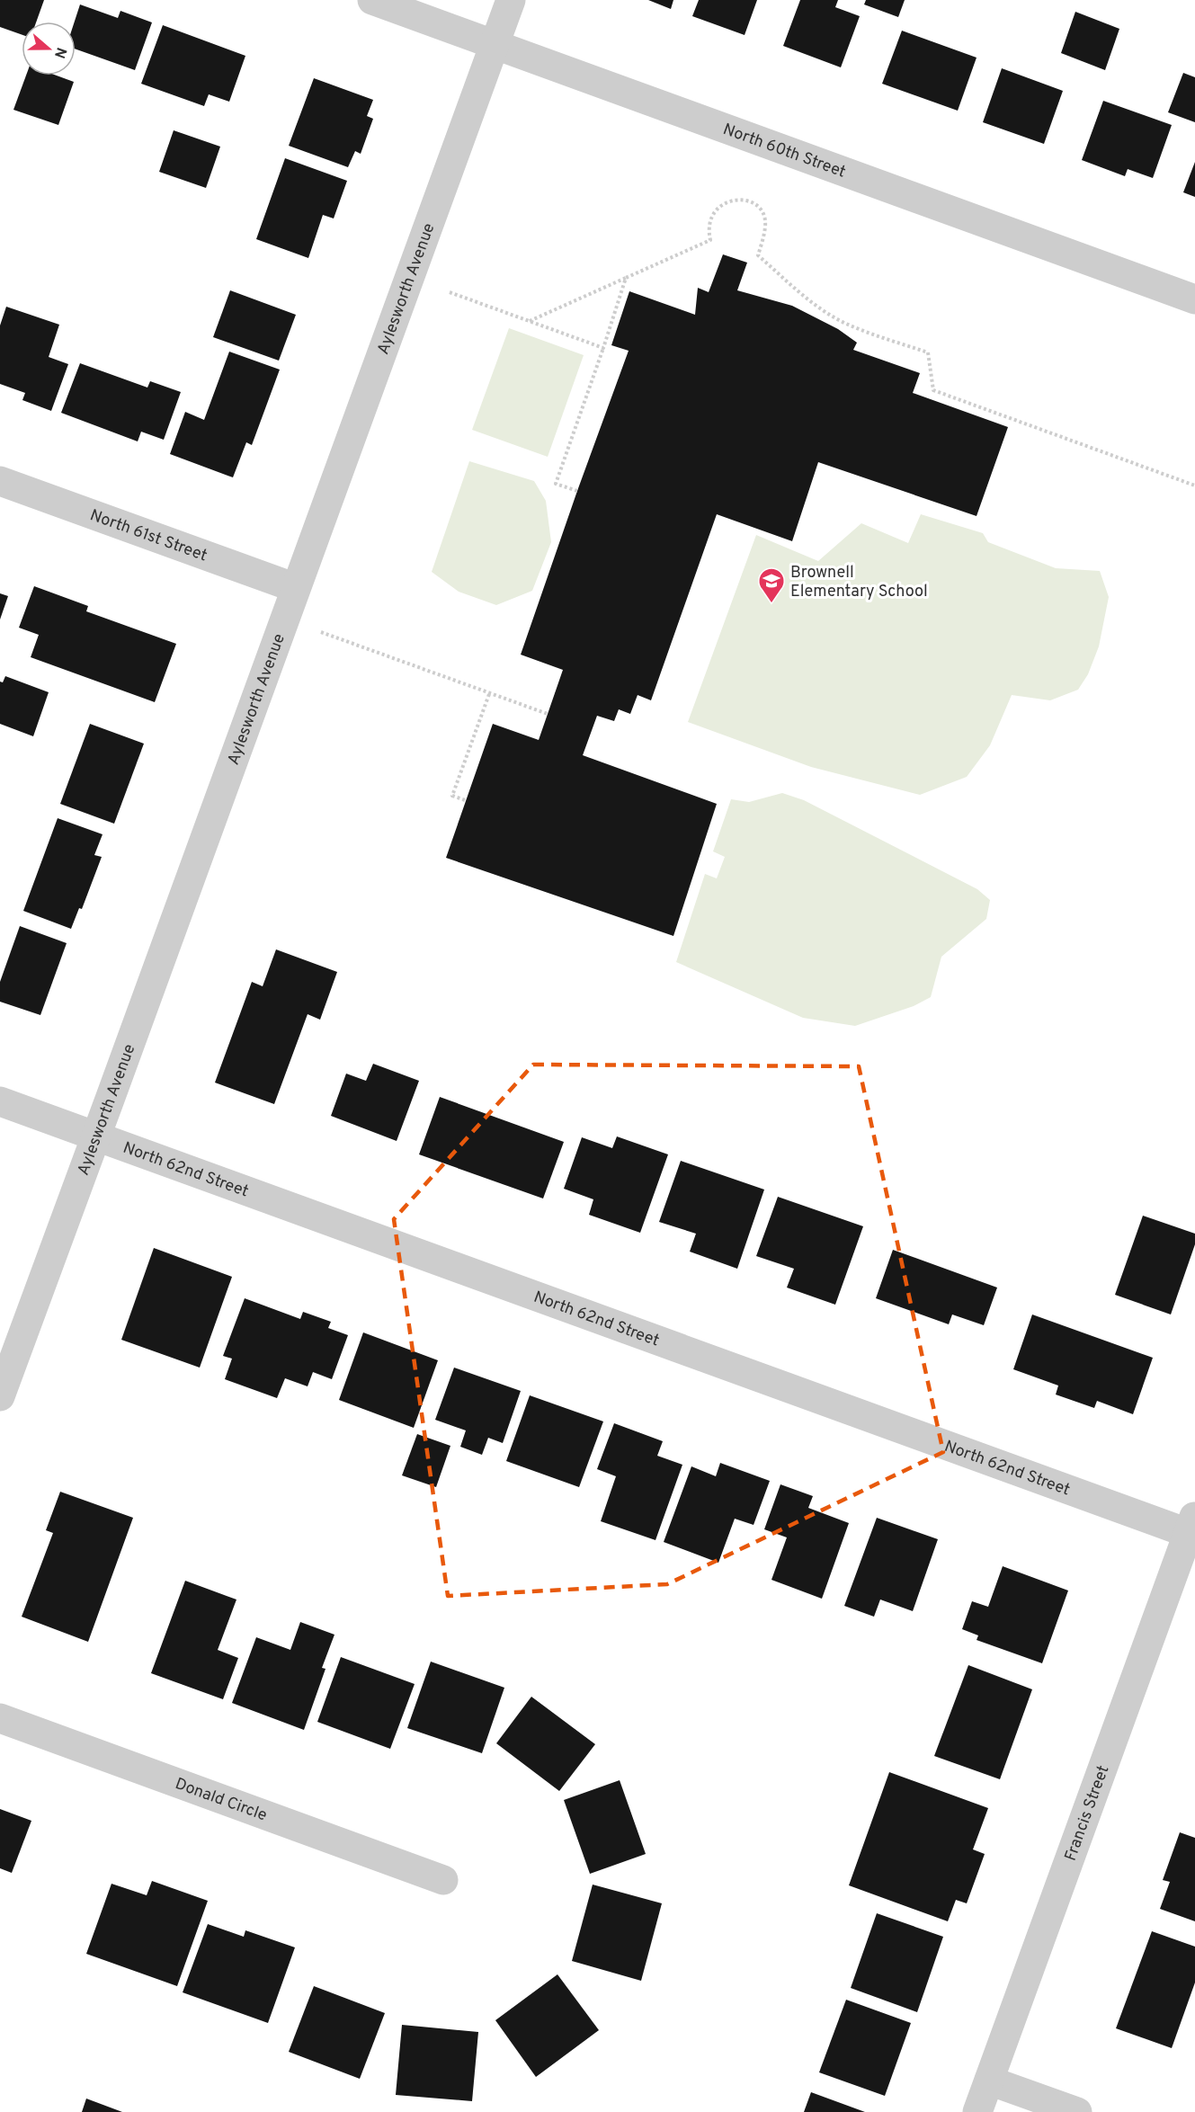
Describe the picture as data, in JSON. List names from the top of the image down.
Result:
{
  "streets": {
    "street": [
      "North 60th Street",
      "Aylesworth Avenue",
      "North 61st Street",
      "North 62nd Street",
      "Donald Circle",
      "Francis Street"
    ]
  },
  "crossings": [
    ["North 60th Street", "Aylesworth Avenue"],
    ["Aylesworth Avenue", "North 61st Street"],
    ["Aylesworth Avenue", "North 62nd Street"],
    ["North 62nd Street", "Francis Street"]
  ],
  "places": {
    "school or university": ["Brownell Elementary School"]
  },
  "north": "right"
}
